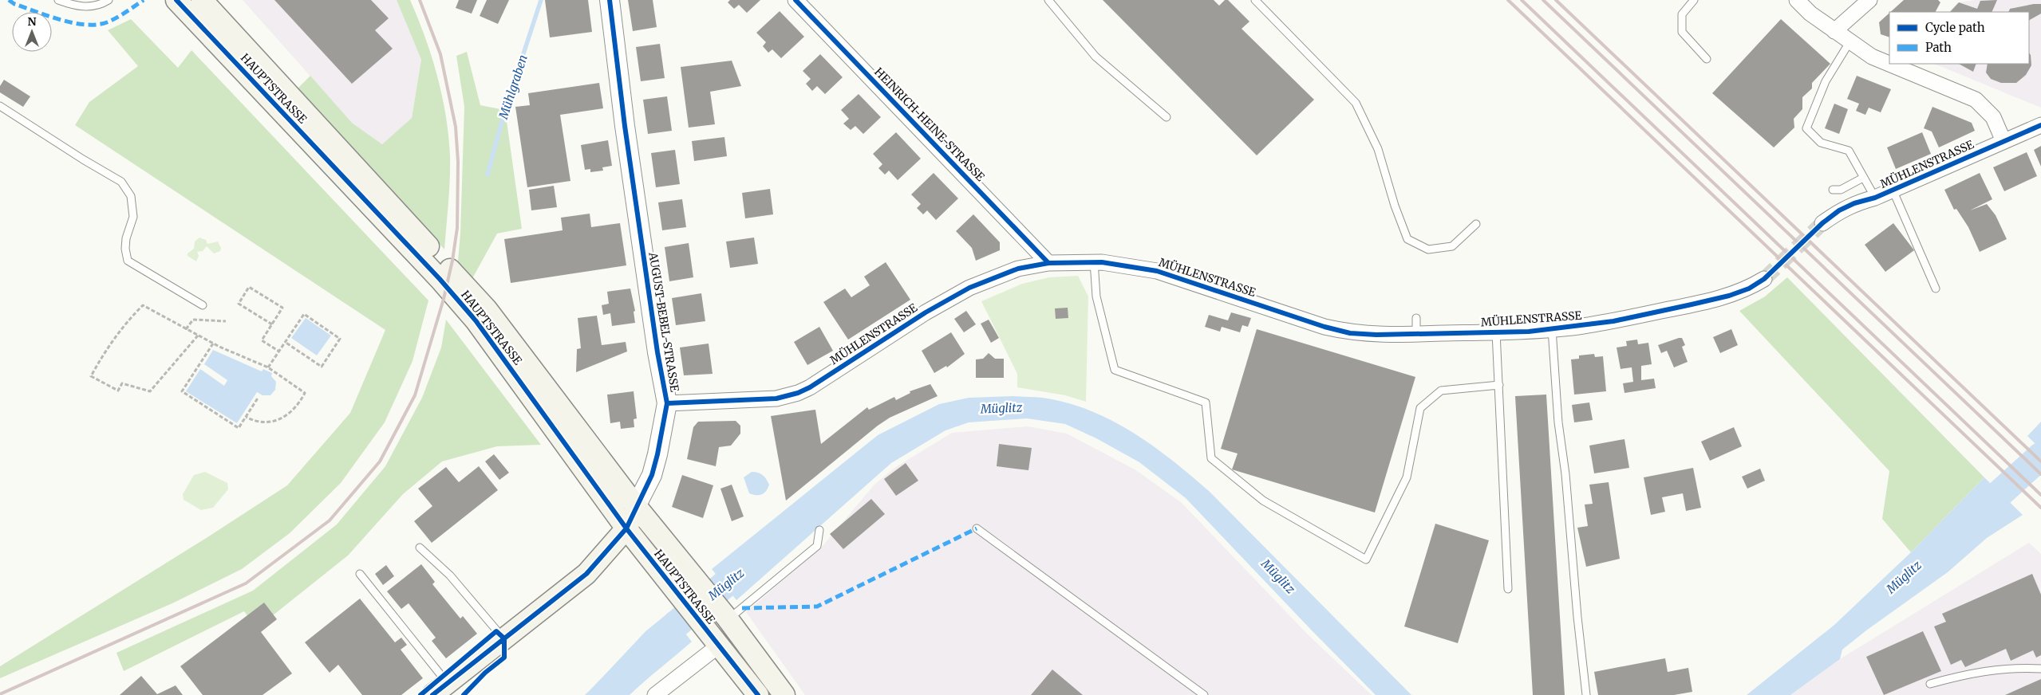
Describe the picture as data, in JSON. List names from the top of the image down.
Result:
{
  "streets": {
    "main road": ["HAUPTSTRASSE", "AUGUST-BEBEL-STRASSE"],
    "street": ["HEINRICH-HEINE-STRASSE", "MÜHLENSTRASSE"]
  },
  "crossings": [
    ["HAUPTSTRASSE", "AUGUST-BEBEL-STRASSE"],
    ["HEINRICH-HEINE-STRASSE", "MÜHLENSTRASSE"],
    ["MÜHLENSTRASSE", "AUGUST-BEBEL-STRASSE"]
  ],
  "water": ["Mühlgraben", "Müglitz"],
  "legend": ["Cycle path", "Path"],
  "north": "top"
}
